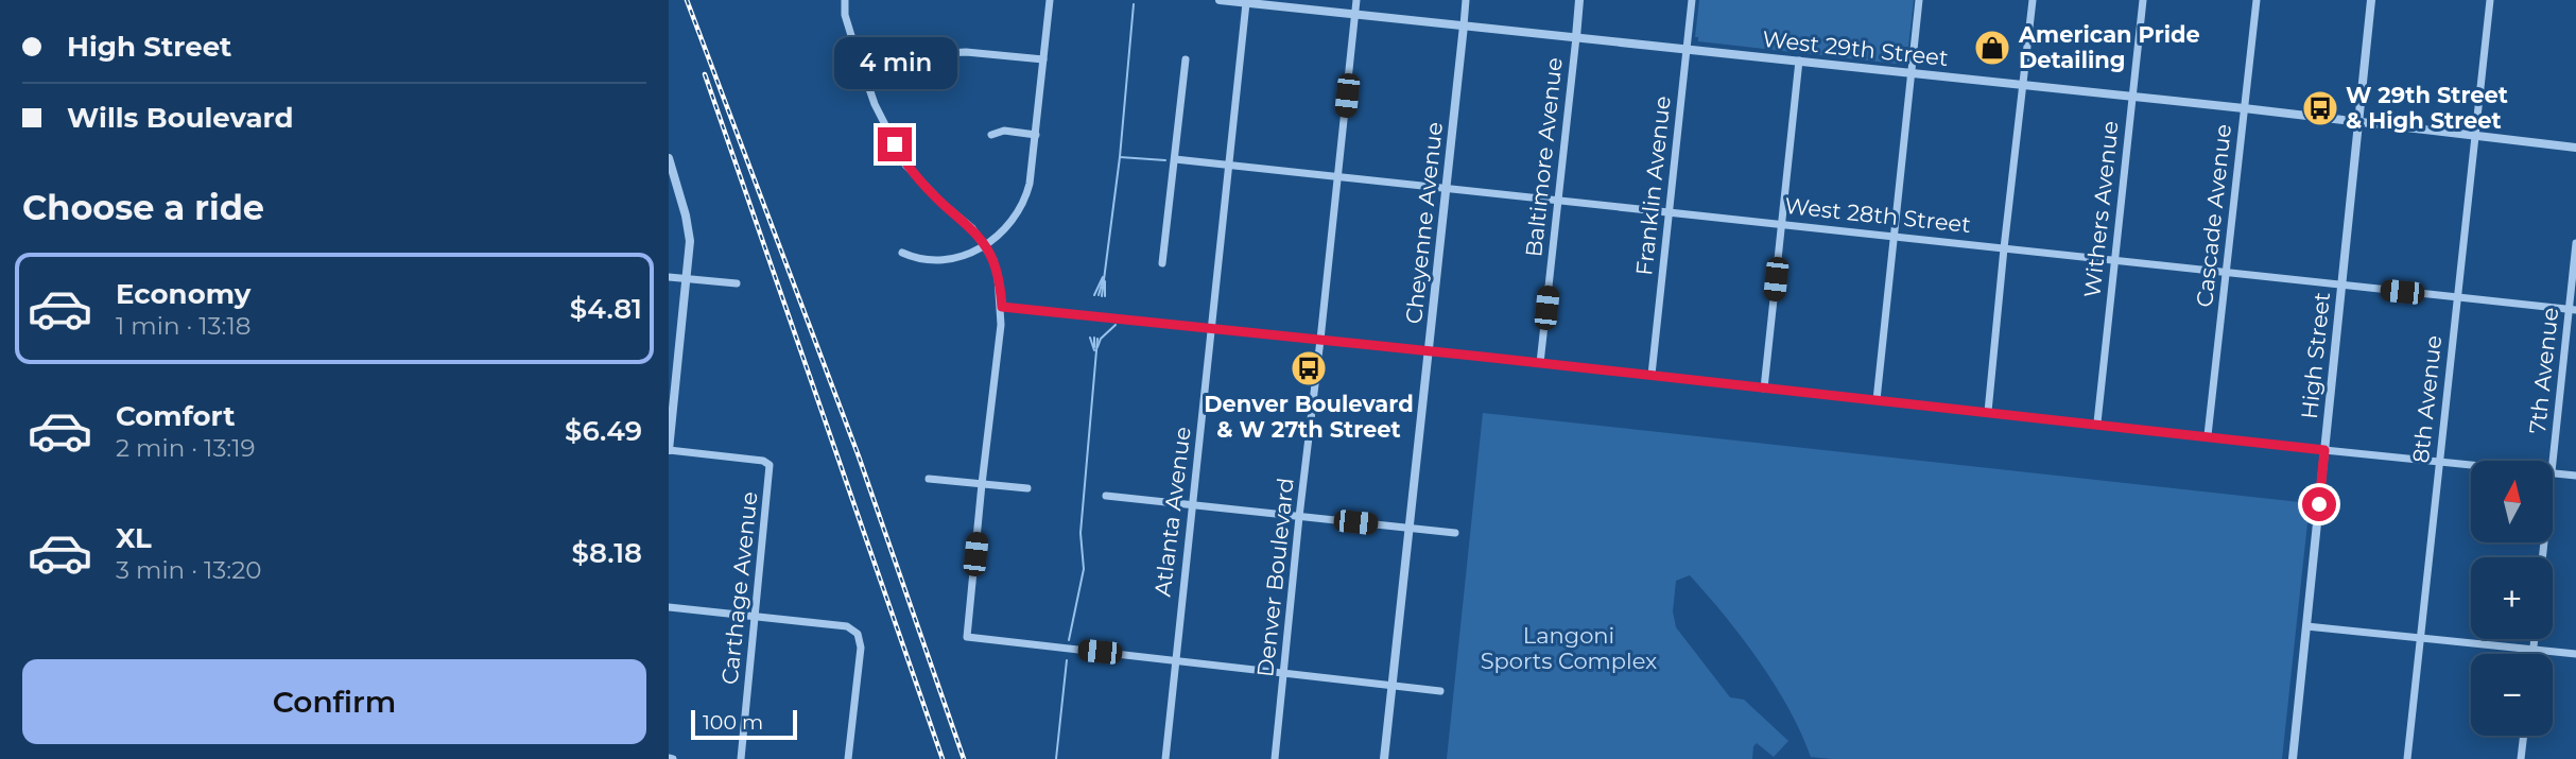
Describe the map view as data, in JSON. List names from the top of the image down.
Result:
{
  "streets": {
    "street": [
      "West 29th Street",
      "Baltimore Avenue",
      "Franklin Avenue",
      "Withers Avenue",
      "West 28th Street",
      "Cascade Avenue",
      "Cheyenne Avenue",
      "High Street",
      "7th Avenue",
      "8th Avenue",
      "Atlanta Avenue",
      "Denver Boulevard",
      "Carthage Avenue"
    ]
  },
  "crossings": [
    ["West 29th Street", "Baltimore Avenue"],
    ["West 29th Street", "Franklin Avenue"],
    ["West 29th Street", "Withers Avenue"],
    ["West 29th Street", "Cascade Avenue"],
    ["West 29th Street", "Cheyenne Avenue"],
    ["West 29th Street", "High Street"],
    ["West 29th Street", "8th Avenue"],
    ["West 29th Street", "Atlanta Avenue"],
    ["West 29th Street", "Denver Boulevard"],
    ["Baltimore Avenue", "West 28th Street"],
    ["Franklin Avenue", "West 28th Street"],
    ["Withers Avenue", "West 28th Street"],
    ["West 28th Street", "Cascade Avenue"],
    ["West 28th Street", "Cheyenne Avenue"],
    ["West 28th Street", "High Street"],
    ["West 28th Street", "7th Avenue"],
    ["West 28th Street", "8th Avenue"],
    ["West 28th Street", "Atlanta Avenue"],
    ["West 28th Street", "Denver Boulevard"]
  ],
  "parks": ["Langoni Sports Complex"],
  "places": {
    "shop": ["American Pride Detailing"],
    "bus stop": ["W 29th Street & High Street", "Denver Boulevard & W 27th Street"]
  },
  "scale_bar": "100 m",
  "north": "top",
  "page": {
    "banner": ["High Street", "Wills Boulevard"],
    "bubble": "4 min",
    "heading": "Choose a ride",
    "list": [
      {
        "name": "Economy",
        "note": "1 min · 13:18",
        "value": "$4.81"
      },
      {
        "name": "Comfort",
        "note": "2 min · 13:19",
        "value": "$6.49"
      },
      {
        "name": "XL",
        "note": "3 min · 13:20",
        "value": "$8.18"
      }
    ],
    "map_buttons": ["+", "−"],
    "buttons": "Confirm",
    "scale": "100 m"
  }
}
